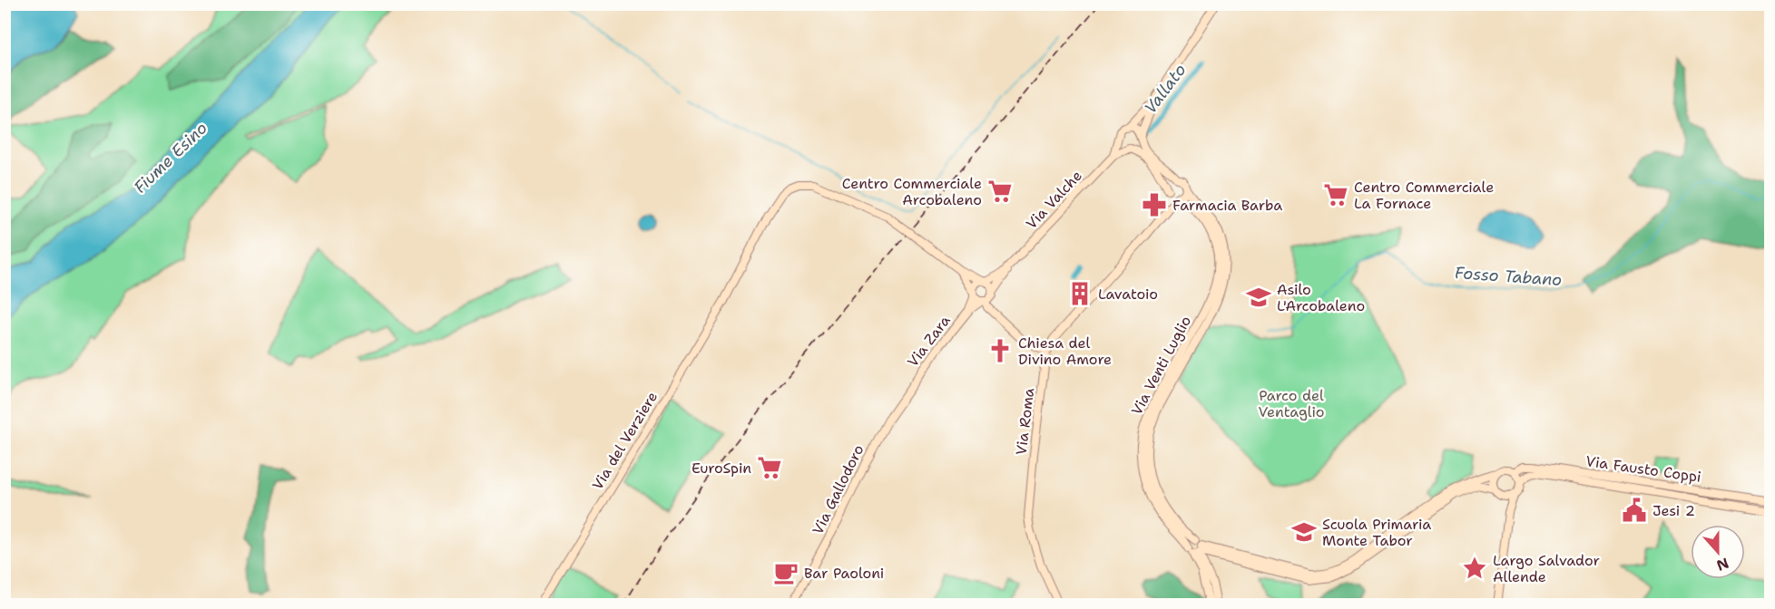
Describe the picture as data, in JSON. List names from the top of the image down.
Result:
{
  "streets": {
    "main road": [
      "Via Valche",
      "Via Zara",
      "Via Venti Luglio",
      "Via Roma",
      "Via del Verziere",
      "Via Fausto Coppi",
      "Via Gallodoro"
    ]
  },
  "crossings": [
    ["Via Valche", "Via Zara"],
    ["Via Zara", "Via Gallodoro"],
    ["Via Venti Luglio", "Via Roma"]
  ],
  "water": ["Vallato", "Fiume Esino", "Fosso Tabano"],
  "parks": ["Parco del Ventaglio"],
  "places": {
    "supermarket": ["Centro Commerciale Arcobaleno", "Centro Commerciale La Fornace", "EuroSpin"],
    "pharmacy": ["Farmacia Barba"],
    "building": ["Lavatoio"],
    "school or university": ["Asilo L'Arcobaleno", "Scuola Primaria Monte Tabor"],
    "church": ["Chiesa del Divino Amore"],
    "public building": ["Jesi 2"],
    "place": ["Largo Salvador Allende"],
    "cafe": ["Bar Paoloni"]
  },
  "north": "bottom"
}
